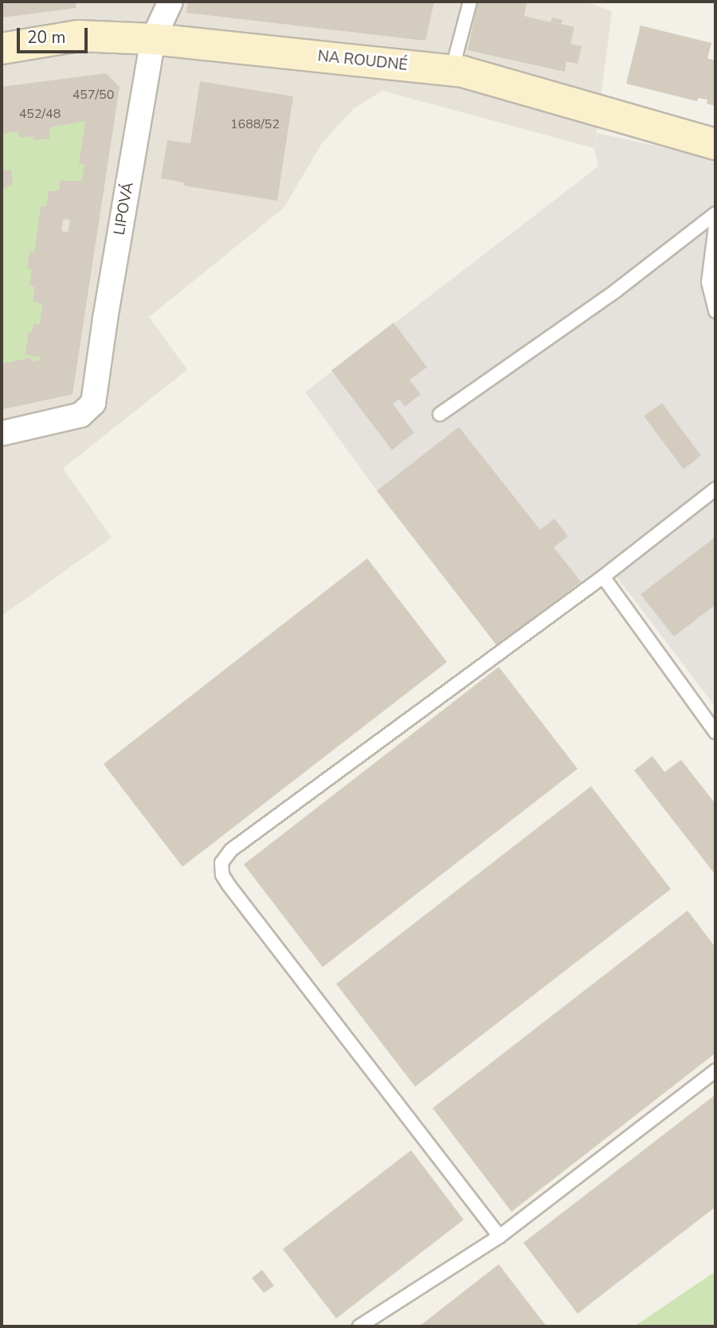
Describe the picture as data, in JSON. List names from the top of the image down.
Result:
{
  "streets": {
    "street": ["NA ROUDNÉ", "LIPOVÁ"]
  },
  "crossings": [
    ["NA ROUDNÉ", "LIPOVÁ"]
  ],
  "house_numbers": ["457/50", "452/48", "1688/52"],
  "scale_bar": "20 m"
}
